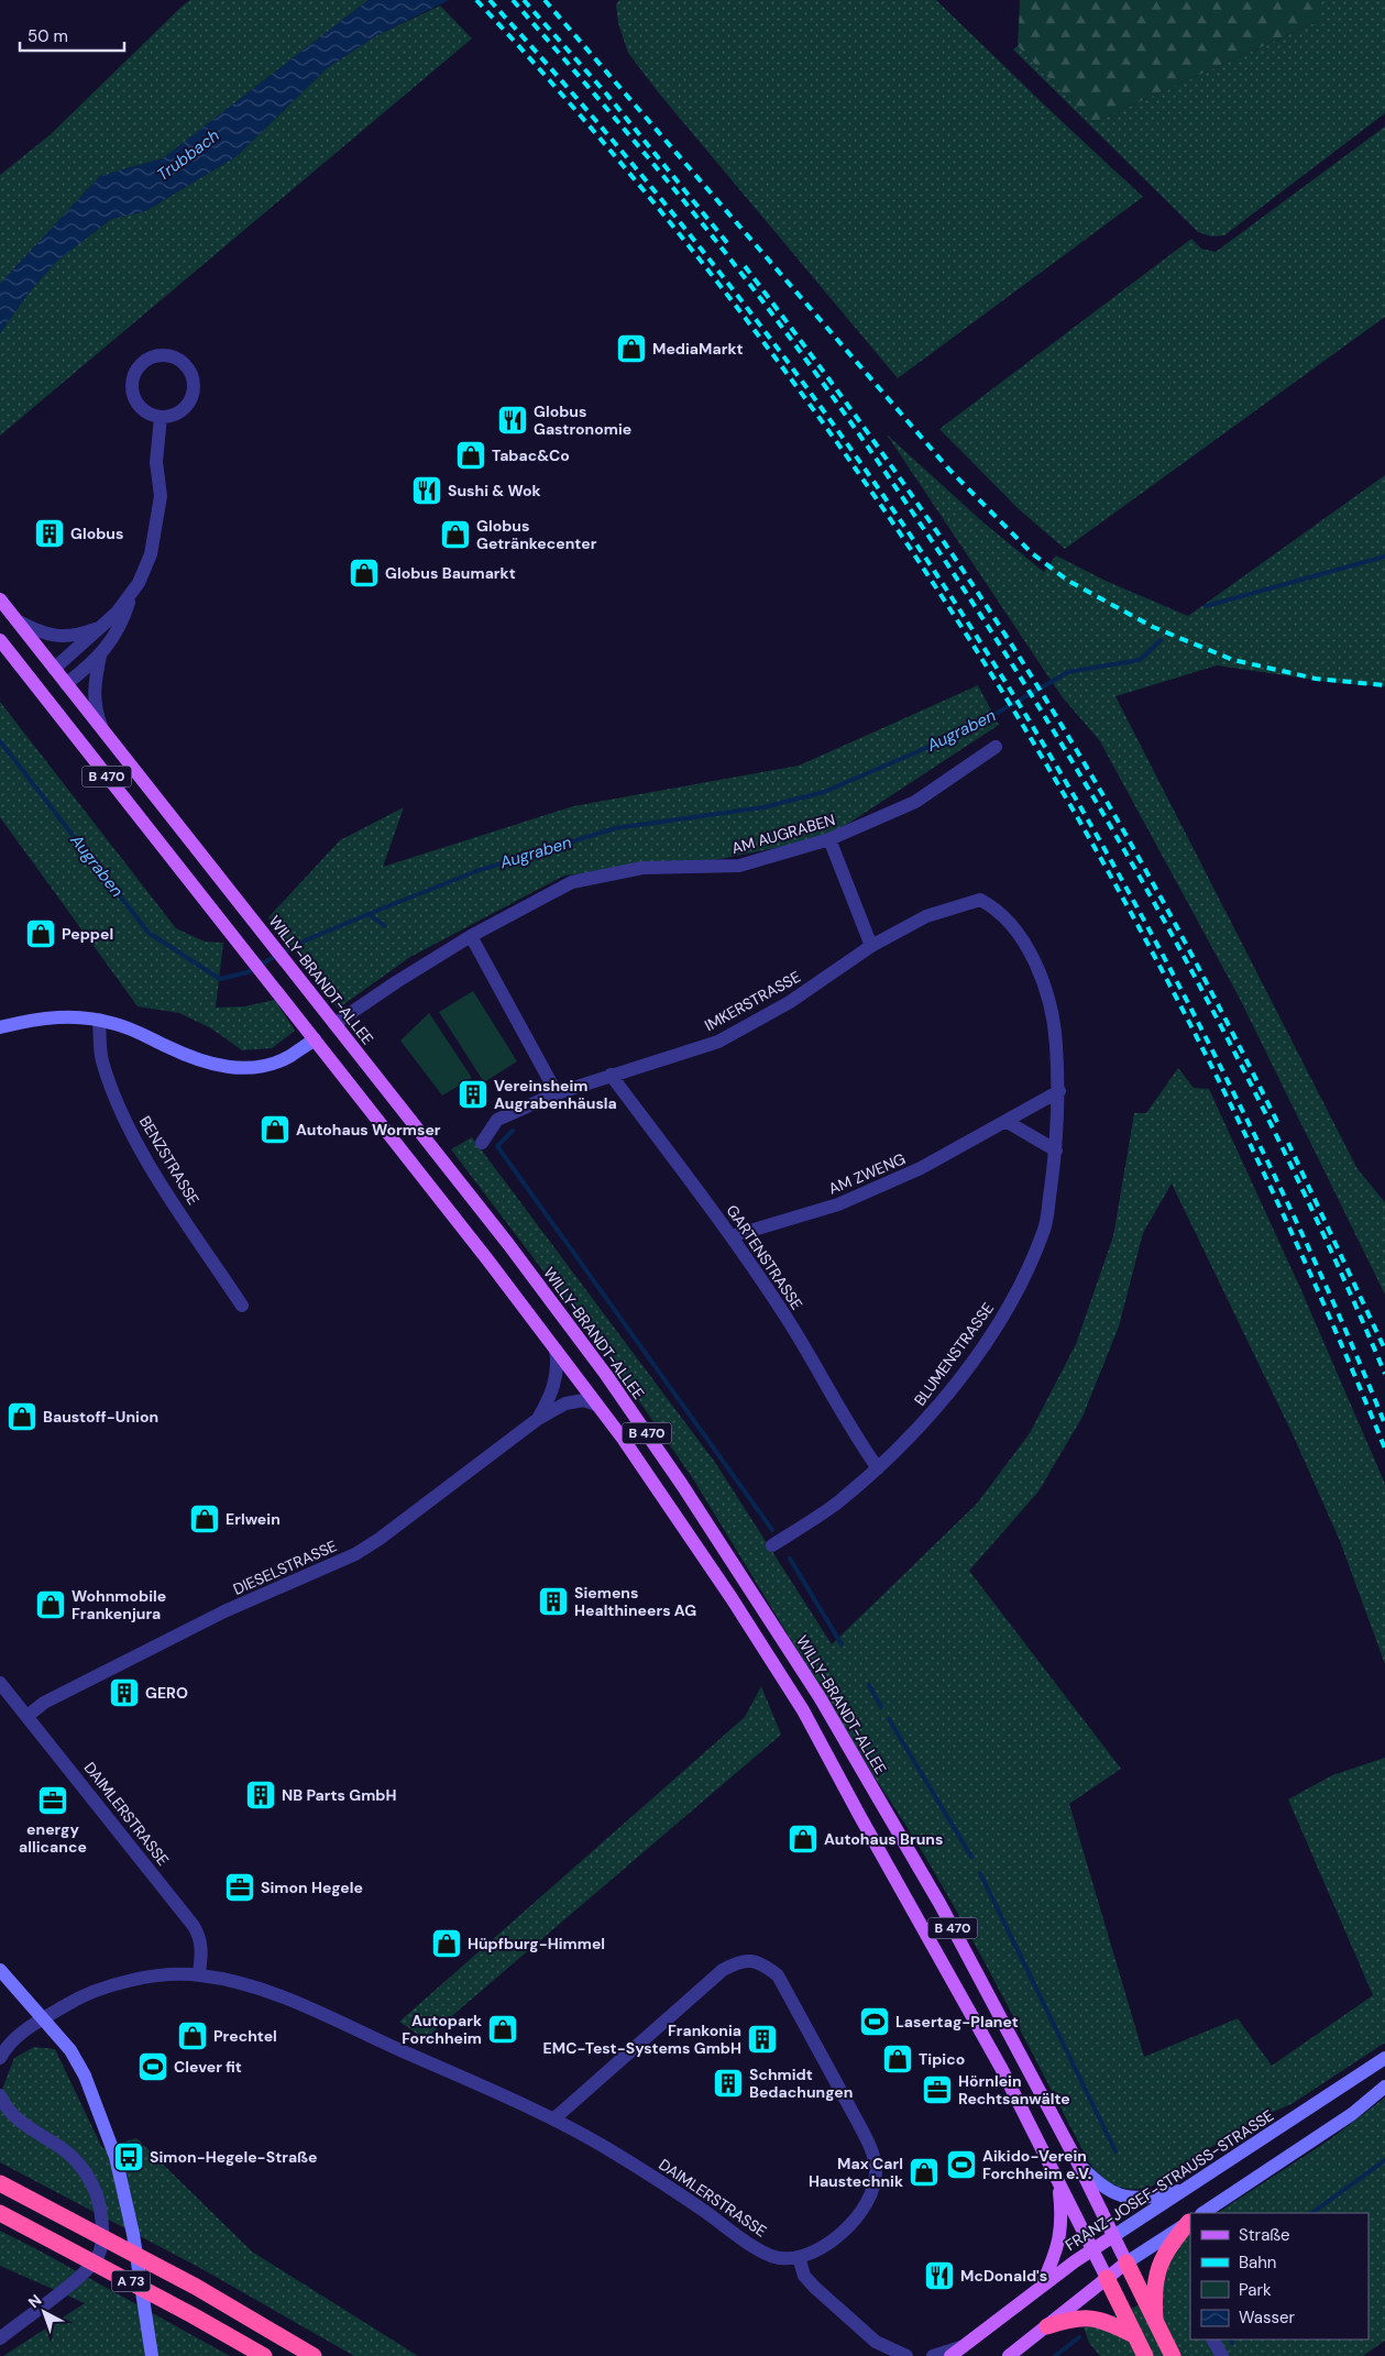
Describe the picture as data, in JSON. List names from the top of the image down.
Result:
{
  "streets": {
    "highway": ["A 73"],
    "main road": ["B 470", "WILLY-BRANDT-ALLEE", "FRANZ-JOSEF-STRAUSS-STRASSE"],
    "street": [
      "AM AUGRABEN",
      "IMKERSTRASSE",
      "BENZSTRASSE",
      "AM ZWENG",
      "GARTENSTRASSE",
      "BLUMENSTRASSE",
      "DIESELSTRASSE",
      "DAIMLERSTRASSE"
    ]
  },
  "crossings": [
    ["B 470", "WILLY-BRANDT-ALLEE"],
    ["B 470", "DIESELSTRASSE"],
    ["B 470", "FRANZ-JOSEF-STRAUSS-STRASSE"],
    ["AM AUGRABEN", "WILLY-BRANDT-ALLEE"],
    ["WILLY-BRANDT-ALLEE", "FRANZ-JOSEF-STRAUSS-STRASSE"],
    ["IMKERSTRASSE", "GARTENSTRASSE"],
    ["IMKERSTRASSE", "BLUMENSTRASSE"],
    ["AM ZWENG", "GARTENSTRASSE"],
    ["AM ZWENG", "BLUMENSTRASSE"],
    ["GARTENSTRASSE", "BLUMENSTRASSE"],
    ["DIESELSTRASSE", "DAIMLERSTRASSE"]
  ],
  "water": ["Trubbach", "Augraben"],
  "places": {
    "shop": [
      "MediaMarkt",
      "Tabac&Co",
      "Globus Getränkecenter",
      "Globus Baumarkt",
      "Peppel",
      "Autohaus Wormser",
      "Baustoff-Union",
      "Erlwein",
      "Wohnmobile Frankenjura",
      "Autohaus Bruns",
      "Hüpfburg-Himmel",
      "Autopark Forchheim",
      "Prechtel",
      "Tipico",
      "Max Carl Haustechnik"
    ],
    "restaurant": ["Globus Gastronomie", "Sushi & Wok", "McDonald's"],
    "building": [
      "Globus",
      "Vereinsheim Augrabenhäusla",
      "Siemens Healthineers AG",
      "GERO",
      "NB Parts GmbH",
      "Frankonia EMC-Test-Systems GmbH",
      "Schmidt Bedachungen"
    ],
    "office": ["energy allicance", "Simon Hegele", "Hörnlein Rechtsanwälte"],
    "sports": ["Lasertag-Planet", "Clever fit", "Aikido-Verein Forchheim e.V."],
    "bus stop": ["Simon-Hegele-Straße"]
  },
  "legend": [
    "Straße",
    "Bahn",
    "Park",
    "Wasser"
  ],
  "scale_bar": "50 m",
  "north": "top left"
}
